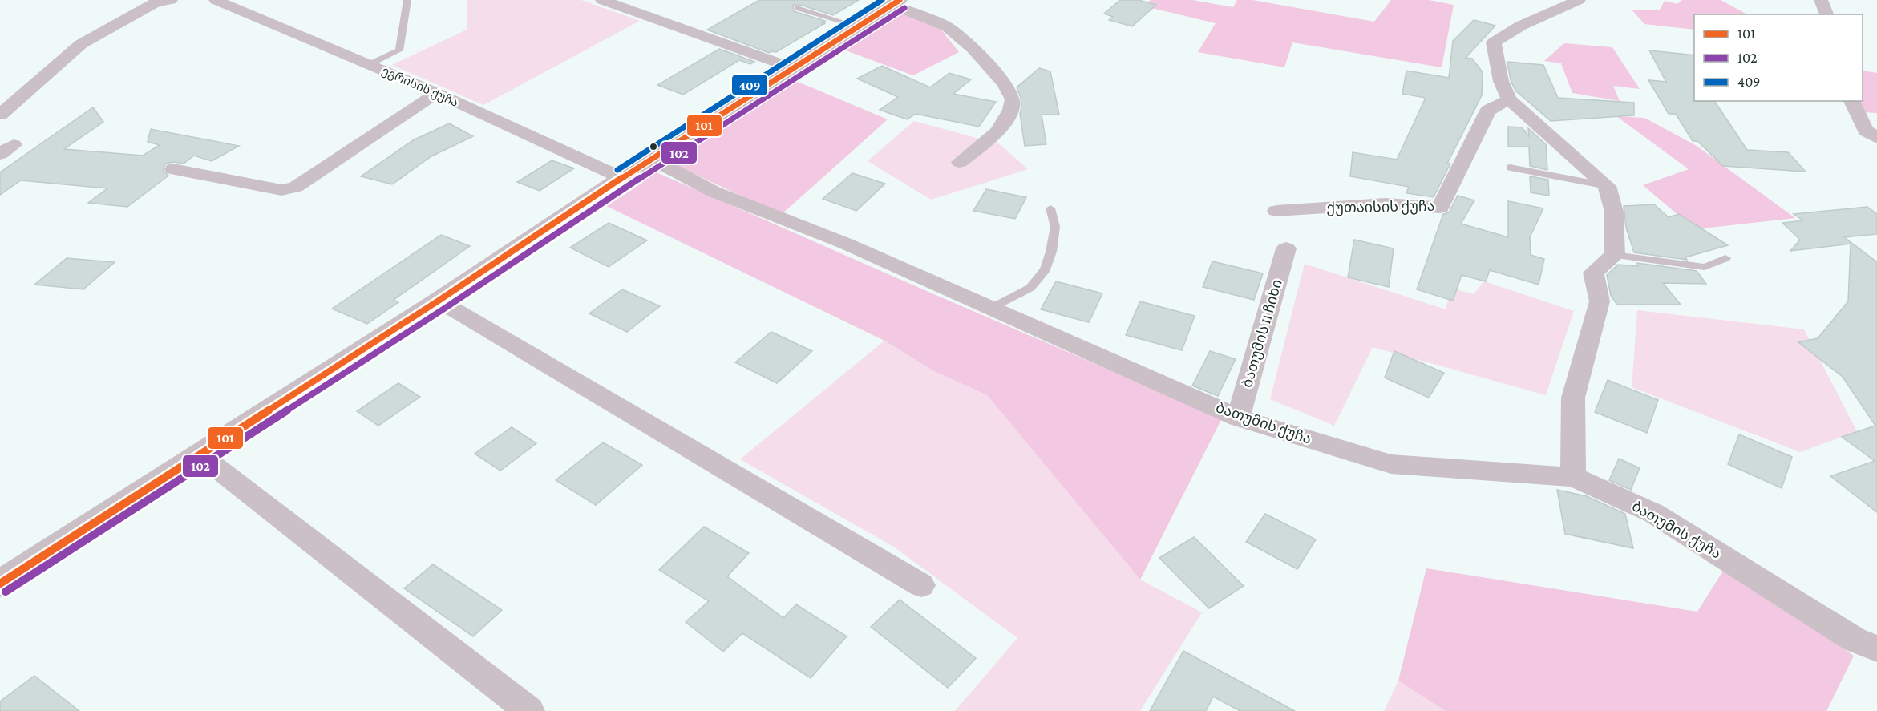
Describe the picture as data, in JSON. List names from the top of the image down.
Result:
{
  "streets": {
    "street": [
      "ეგრისის ქუჩა",
      "ქუთაისის ქუჩა",
      "ბათუმის II ჩიხი",
      "ბათუმის ქუჩა"
    ]
  },
  "crossings": [
    ["ბათუმის II ჩიხი", "ბათუმის ქუჩა"]
  ],
  "lines": ["transit line 101", "transit line 409", "transit line 102"],
  "legend": ["101", "102", "409"]
}
